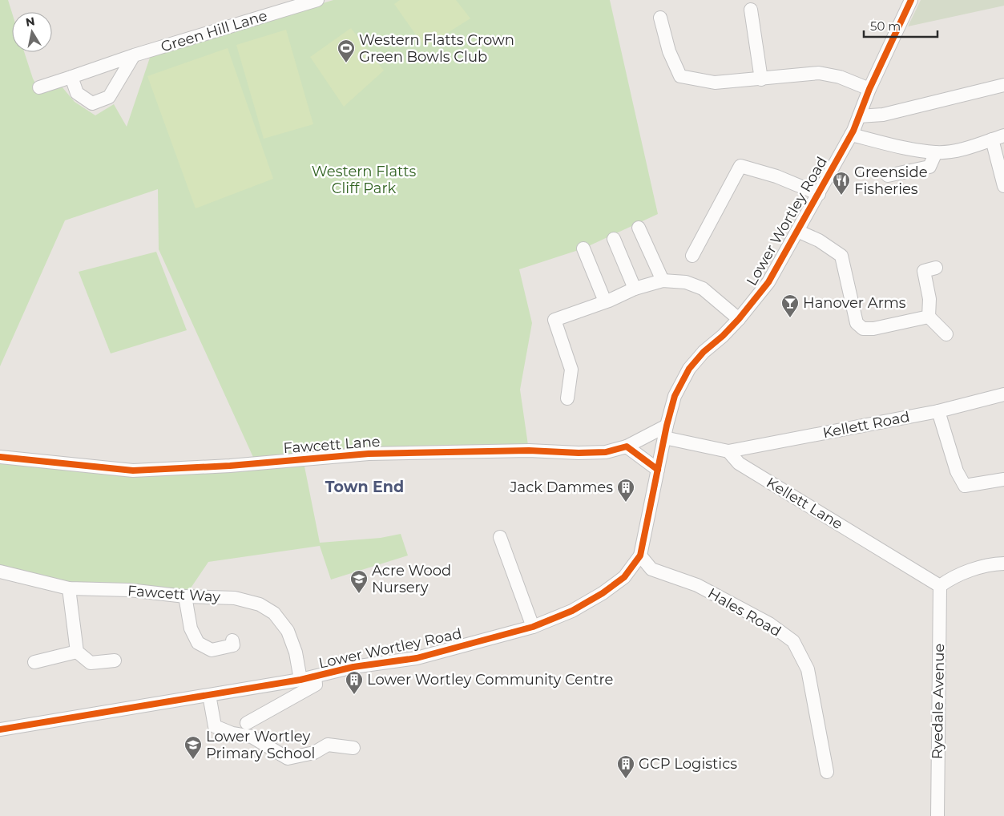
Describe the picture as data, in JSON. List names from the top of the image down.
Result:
{
  "streets": {
    "street": [
      "Green Hill Lane",
      "Lower Wortley Road",
      "Kellett Road",
      "Fawcett Lane",
      "Kellett Lane",
      "Fawcett Way",
      "Hales Road",
      "Ryedale Avenue"
    ]
  },
  "crossings": [
    ["Lower Wortley Road", "Fawcett Lane"],
    ["Lower Wortley Road", "Fawcett Way"],
    ["Lower Wortley Road", "Hales Road"],
    ["Kellett Road", "Kellett Lane"],
    ["Kellett Lane", "Ryedale Avenue"]
  ],
  "districts": ["Town End"],
  "parks": ["Western Flatts Cliff Park"],
  "places": {
    "sports": ["Western Flatts Crown Green Bowls Club"],
    "restaurant": ["Greenside Fisheries"],
    "bar": ["Hanover Arms"],
    "building": ["Jack Dammes", "Lower Wortley Community Centre", "GCP Logistics"],
    "school or university": ["Acre Wood Nursery", "Lower Wortley Primary School"]
  },
  "scale_bar": "50 m",
  "north": "top"
}
